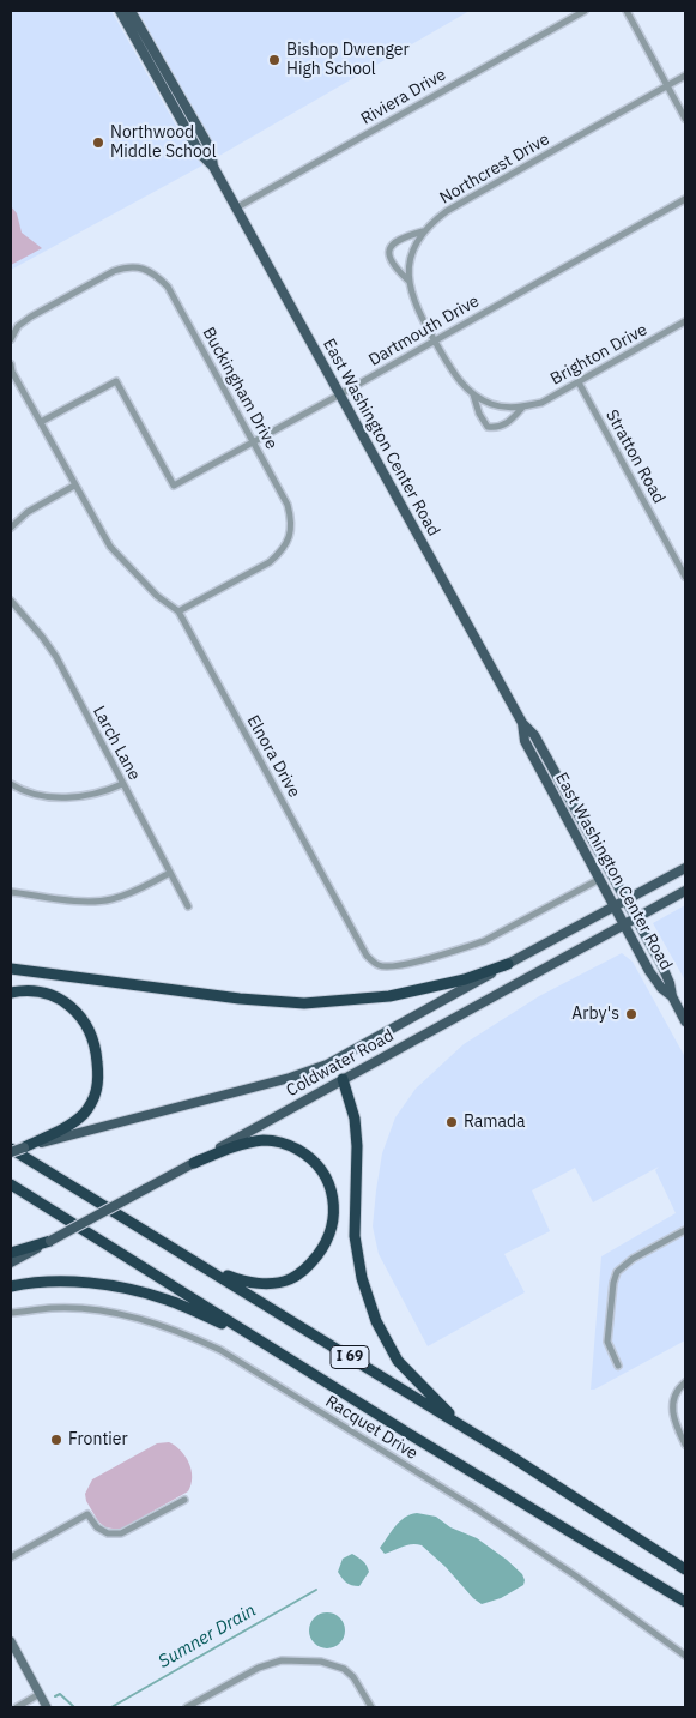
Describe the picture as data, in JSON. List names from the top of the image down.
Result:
{
  "streets": {
    "highway": ["I 69"],
    "main road": ["East Washington Center Road", "Coldwater Road"],
    "street": [
      "Riviera Drive",
      "Northcrest Drive",
      "Dartmouth Drive",
      "Brighton Drive",
      "Buckingham Drive",
      "Stratton Road",
      "Larch Lane",
      "Elnora Drive",
      "Racquet Drive"
    ]
  },
  "crossings": [
    ["Riviera Drive", "East Washington Center Road"],
    ["Northcrest Drive", "Dartmouth Drive"],
    ["Northcrest Drive", "Brighton Drive"],
    ["Dartmouth Drive", "Brighton Drive"],
    ["Dartmouth Drive", "Buckingham Drive"],
    ["Dartmouth Drive", "East Washington Center Road"],
    ["Dartmouth Drive", "Elnora Drive"],
    ["Brighton Drive", "Stratton Road"],
    ["Buckingham Drive", "Elnora Drive"],
    ["East Washington Center Road", "Elnora Drive"],
    ["East Washington Center Road", "Coldwater Road"]
  ],
  "water": ["Sumner Drain"],
  "places": [
    "Bishop Dwenger High School",
    "Northwood Middle School",
    "Arby's",
    "Ramada",
    "Frontier"
  ]
}
